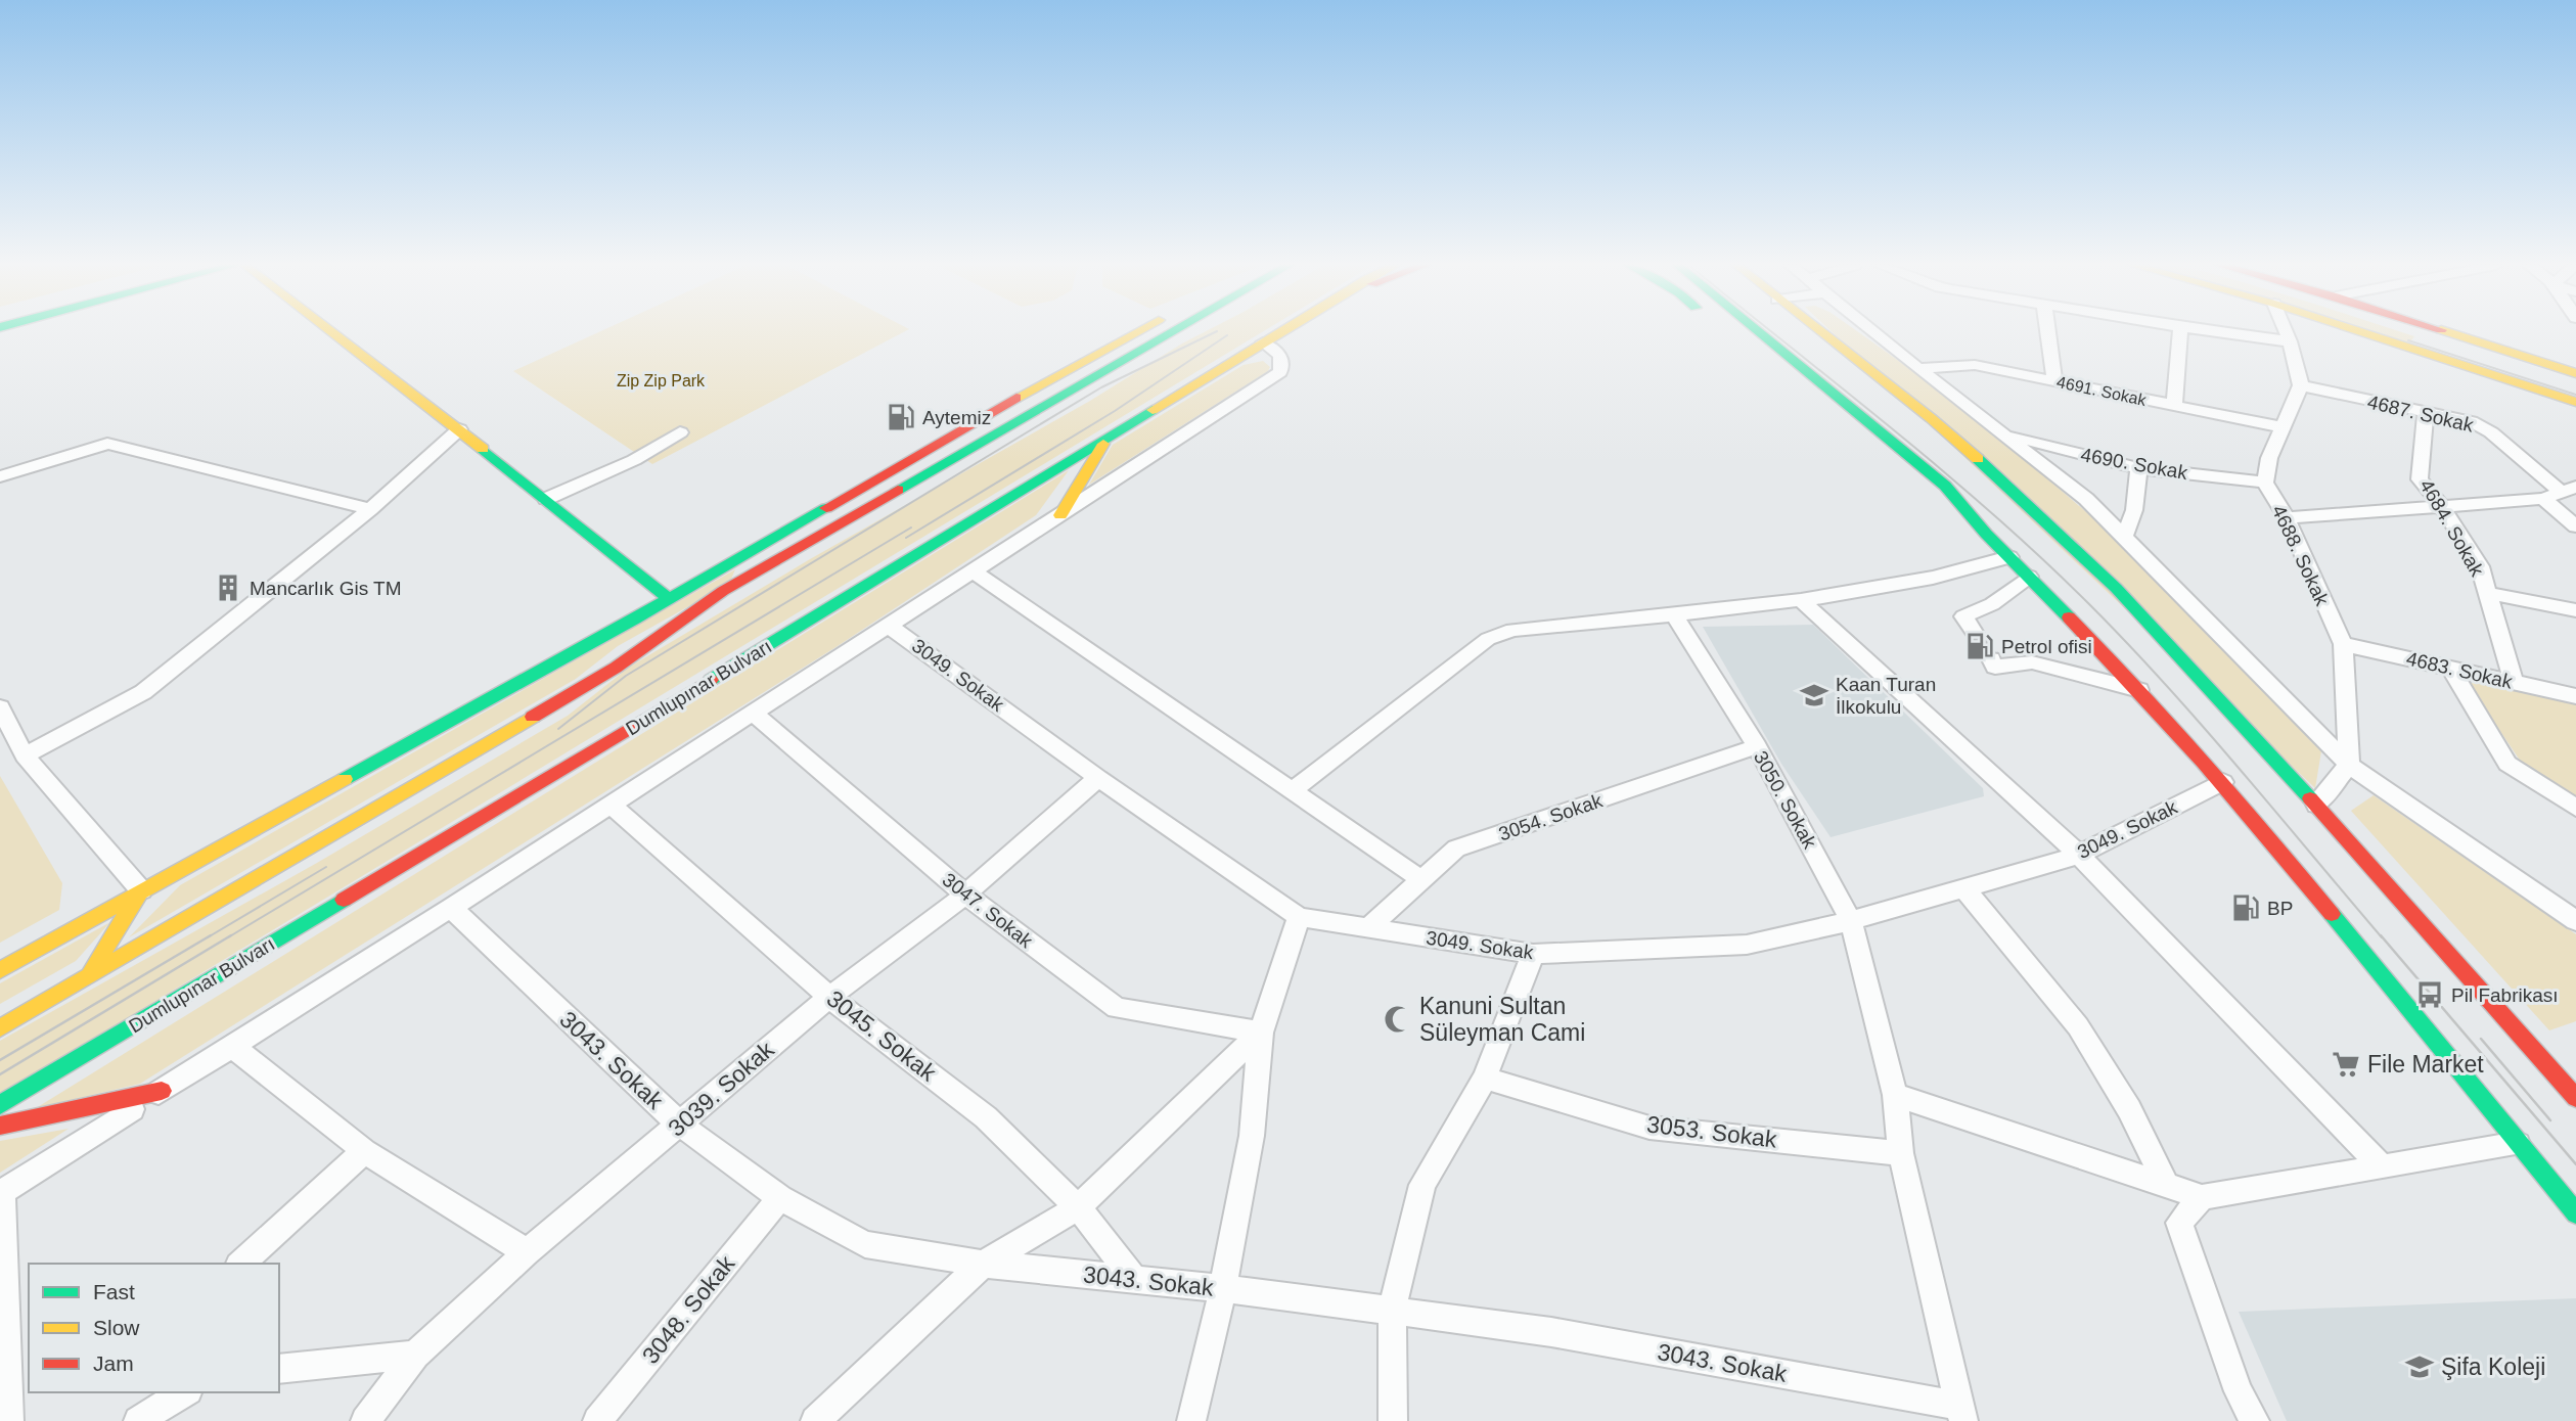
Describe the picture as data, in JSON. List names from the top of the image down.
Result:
{
  "streets": {
    "main road": ["Dumlupınar Bulvarı"],
    "street": [
      "4691. Sokak",
      "4687. Sokak",
      "4690. Sokak",
      "4684. Sokak",
      "4688. Sokak",
      "4683. Sokak",
      "3049. Sokak",
      "3050. Sokak",
      "3054. Sokak",
      "3047. Sokak",
      "3045. Sokak",
      "3043. Sokak",
      "3039. Sokak",
      "3053. Sokak",
      "3048. Sokak"
    ]
  },
  "crossings": [
    ["4691. Sokak", "4688. Sokak"],
    ["4687. Sokak", "4684. Sokak"],
    ["4687. Sokak", "4688. Sokak"],
    ["4690. Sokak", "4688. Sokak"],
    ["4684. Sokak", "4683. Sokak"],
    ["4688. Sokak", "4683. Sokak"],
    ["3049. Sokak", "3050. Sokak"],
    ["3049. Sokak", "3054. Sokak"],
    ["3049. Sokak", "3039. Sokak"],
    ["3050. Sokak", "3054. Sokak"],
    ["3050. Sokak", "3043. Sokak"],
    ["3050. Sokak", "3053. Sokak"],
    ["3047. Sokak", "3039. Sokak"],
    ["3045. Sokak", "3043. Sokak"],
    ["3045. Sokak", "3039. Sokak"],
    ["3043. Sokak", "3039. Sokak"],
    ["3043. Sokak", "3048. Sokak"]
  ],
  "parks": ["Zip Zip Park"],
  "places": {
    "fuel station": ["Aytemiz", "Petrol ofisi", "BP"],
    "building": ["Mancarlık Gis TM"],
    "school or university": ["Kaan Turan İlkokulu", "Şifa Koleji"],
    "bus stop": ["Pil Fabrikası"],
    "mosque": ["Kanuni Sultan Süleyman Cami"],
    "supermarket": ["File Market"]
  },
  "legend": ["Fast", "Slow", "Jam"]
}
